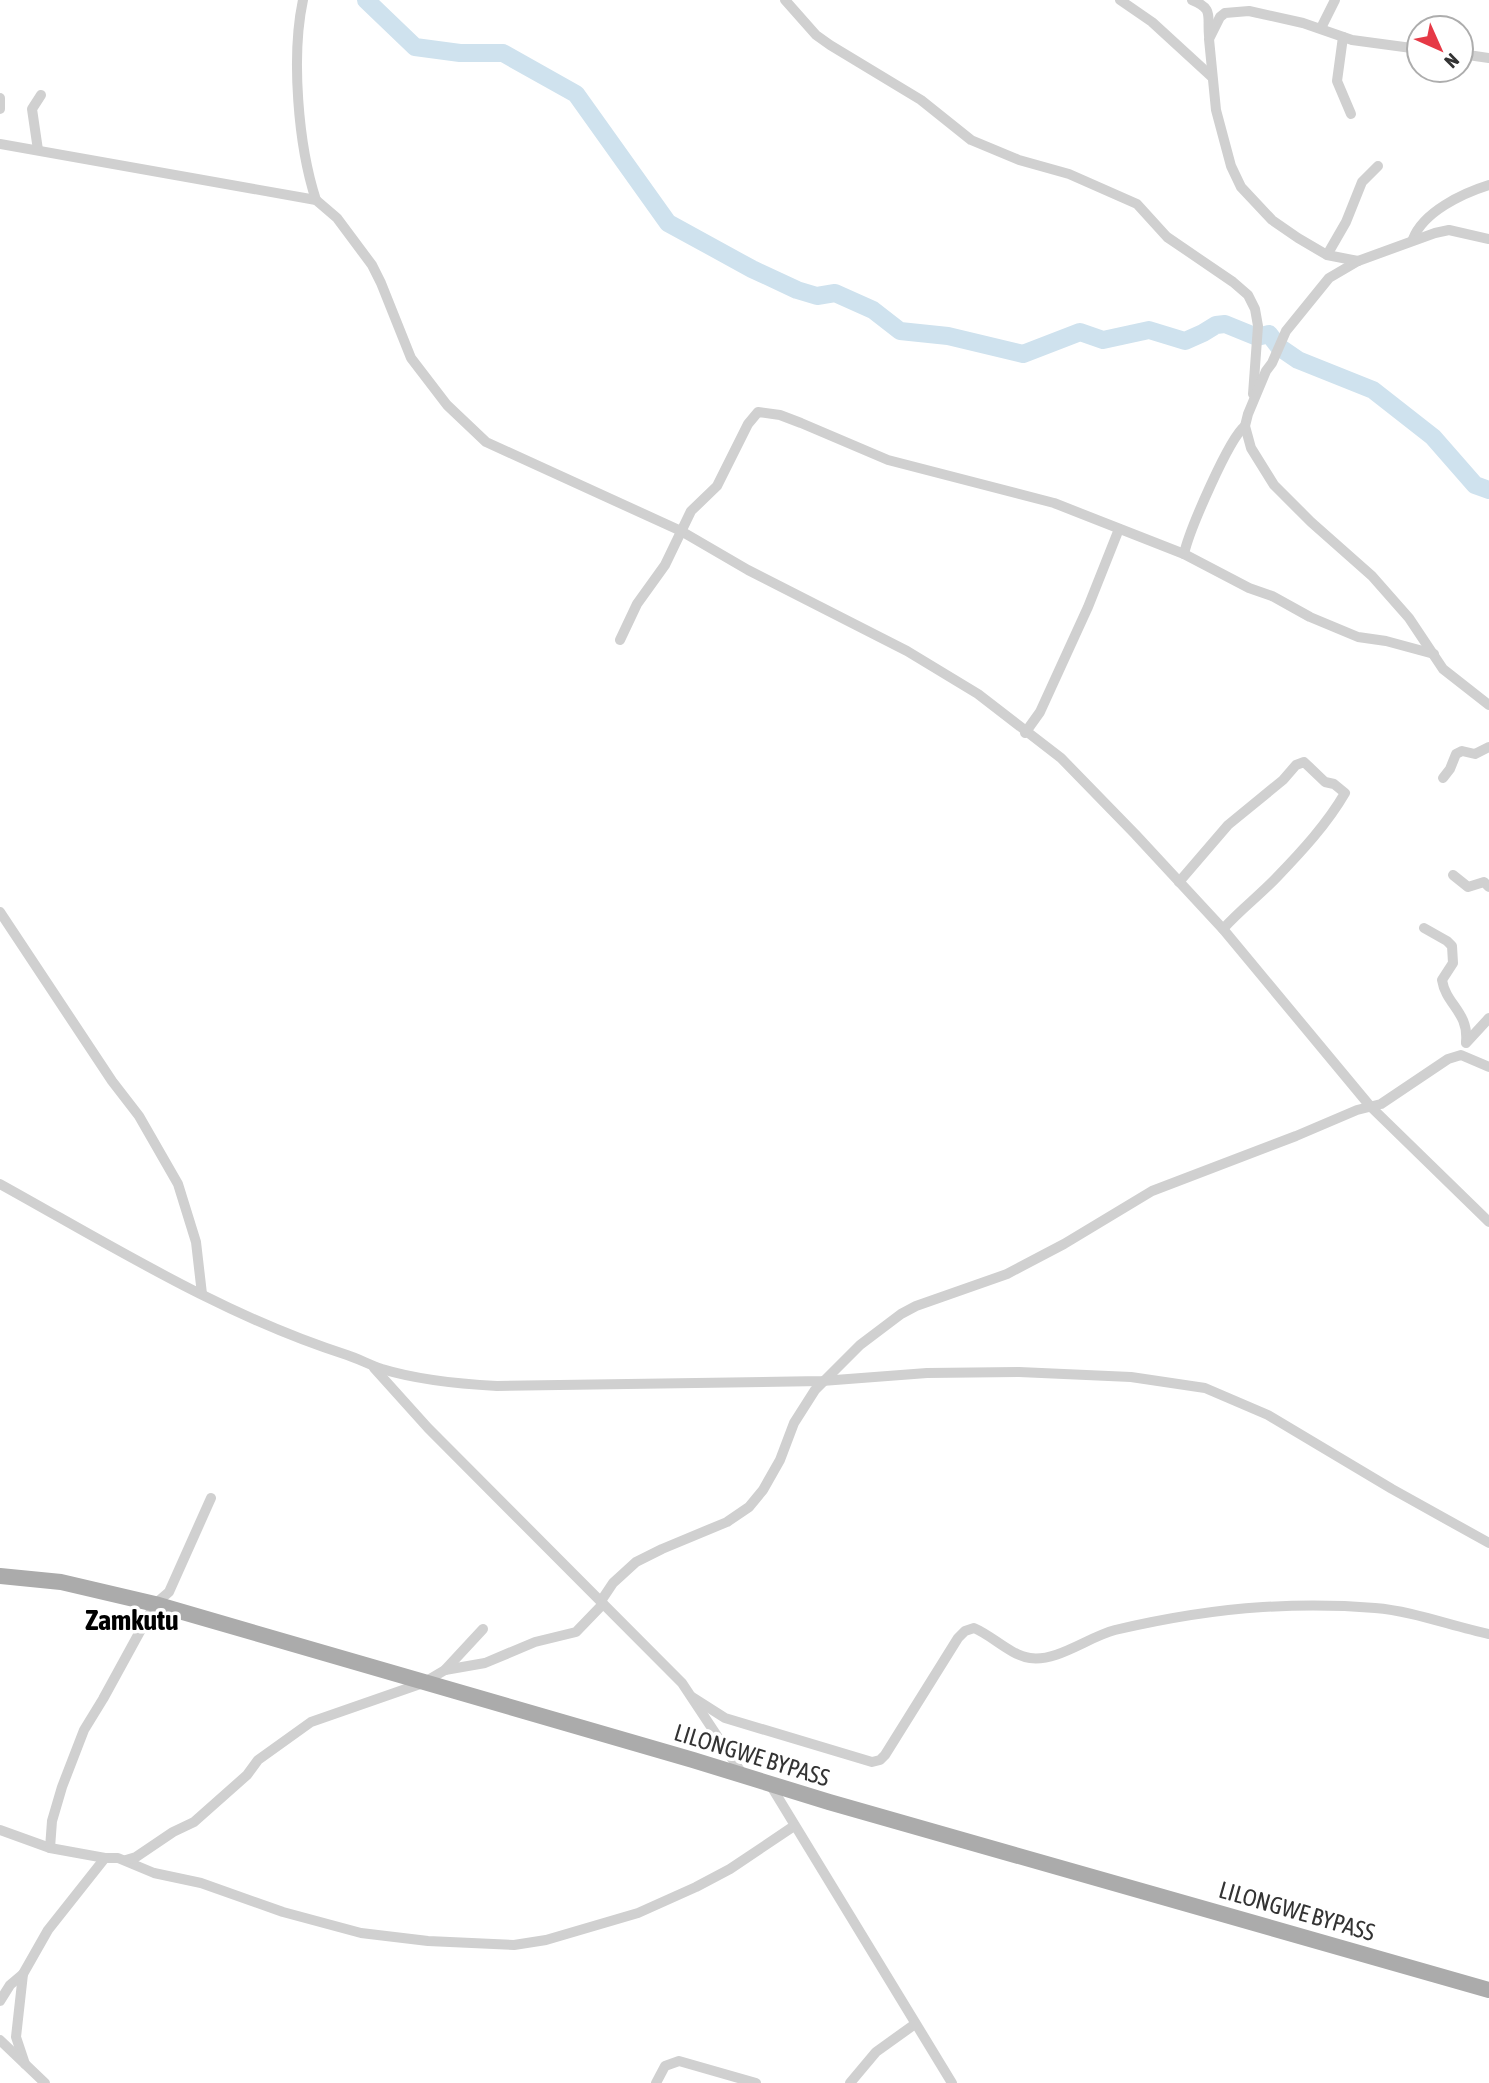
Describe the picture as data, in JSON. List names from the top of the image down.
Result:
{
  "streets": {
    "main road": ["LILONGWE BYPASS"]
  },
  "districts": ["Zamkutu"],
  "north": "bottom right"
}
